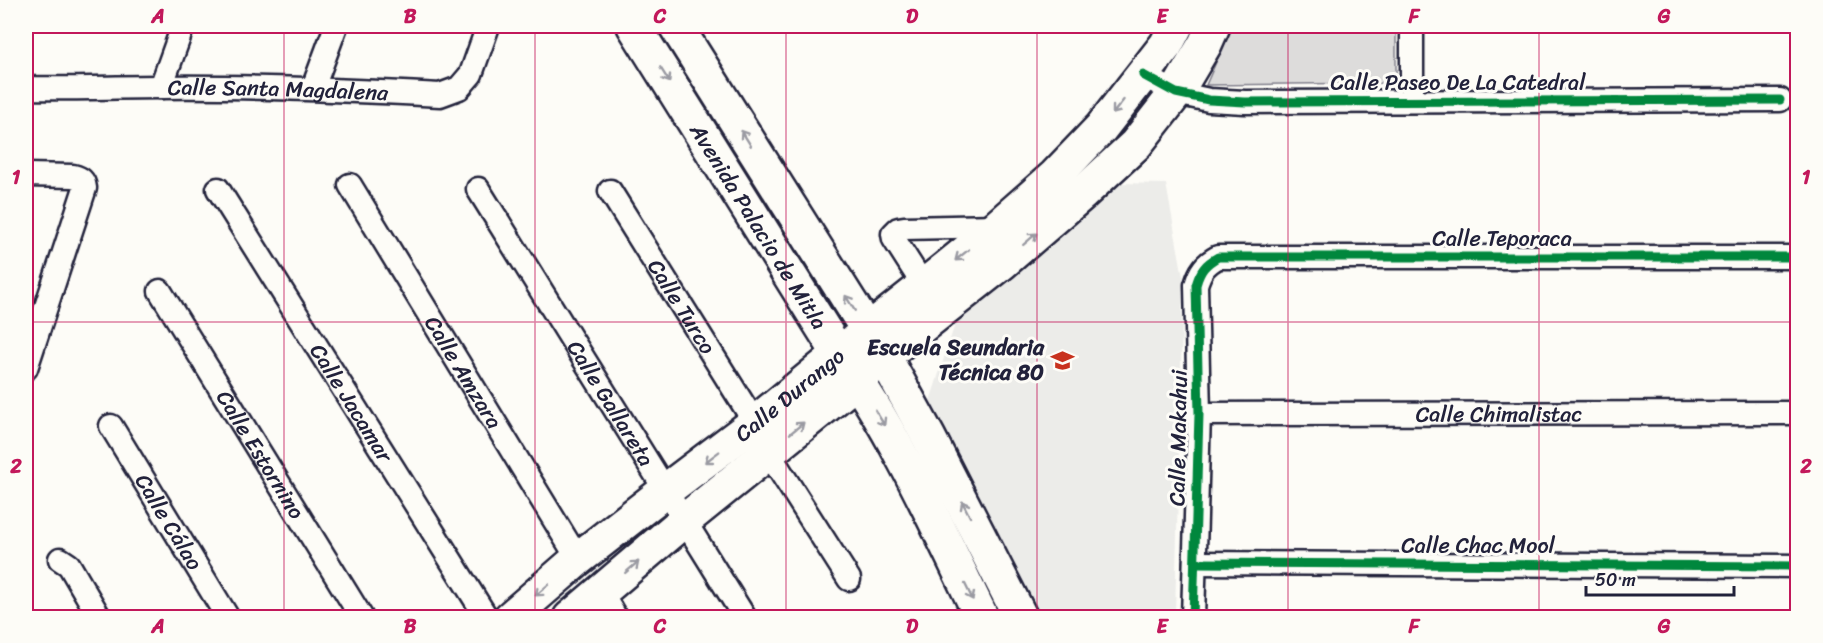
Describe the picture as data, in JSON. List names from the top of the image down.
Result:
{
  "streets": {
    "main road": ["Avenida Palacio de Mitla", "Calle Durango"],
    "street": [
      "Calle Paseo De La Catedral",
      "Calle Santa Magdalena",
      "Calle Teporaca",
      "Calle Turco",
      "Calle Amzara",
      "Calle Jacamar",
      "Calle Gallareta",
      "Calle Chimalistac",
      "Calle Makahui",
      "Calle Estornino",
      "Calle Cálao",
      "Calle Chac Mool"
    ]
  },
  "crossings": [
    ["Calle Paseo De La Catedral", "Calle Durango"],
    ["Avenida Palacio de Mitla", "Calle Durango"],
    ["Calle Teporaca", "Calle Makahui"],
    ["Calle Turco", "Calle Durango"],
    ["Calle Amzara", "Calle Durango"],
    ["Calle Durango", "Calle Gallareta"],
    ["Calle Chimalistac", "Calle Makahui"],
    ["Calle Makahui", "Calle Chac Mool"]
  ],
  "places": {
    "school or university": ["Escuela Seundaria Técnica 80"]
  },
  "scale_bar": "50 m",
  "grid": {
    "columns": [
      "A",
      "B",
      "C",
      "D",
      "E",
      "F",
      "G"
    ],
    "rows": ["1", "2"]
  }
}
